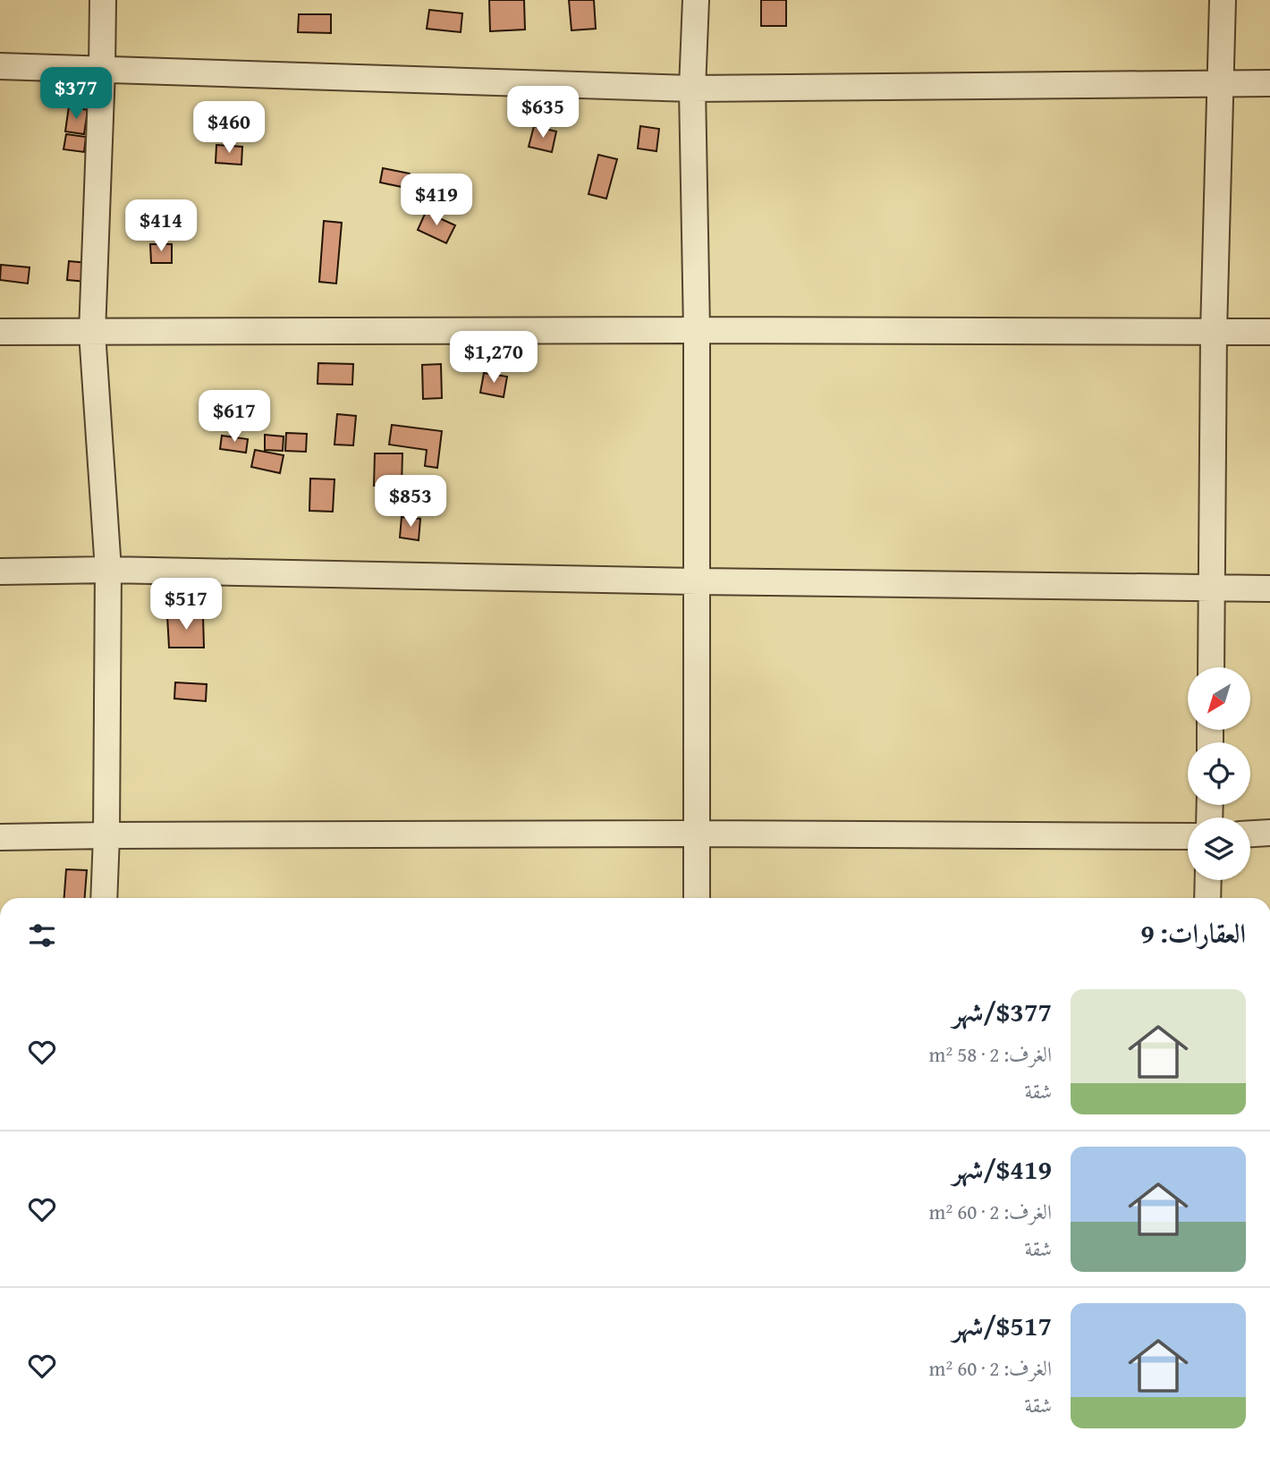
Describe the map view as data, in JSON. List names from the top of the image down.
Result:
{
  "north": "bottom left",
  "page": {
    "price": [
      "$377",
      "$635",
      "$460",
      "$419",
      "$414",
      "$1,270",
      "$617",
      "$853",
      "$517"
    ],
    "heading": "العقارات: 9",
    "list": [
      {
        "name": "$377/شهر",
        "note": "الغرف: 2 · 58 m² · شقة"
      },
      {
        "name": "$419/شهر",
        "note": "الغرف: 2 · 60 m² · شقة"
      },
      {
        "name": "$517/شهر",
        "note": "الغرف: 2 · 60 m² · شقة"
      }
    ]
  }
}
